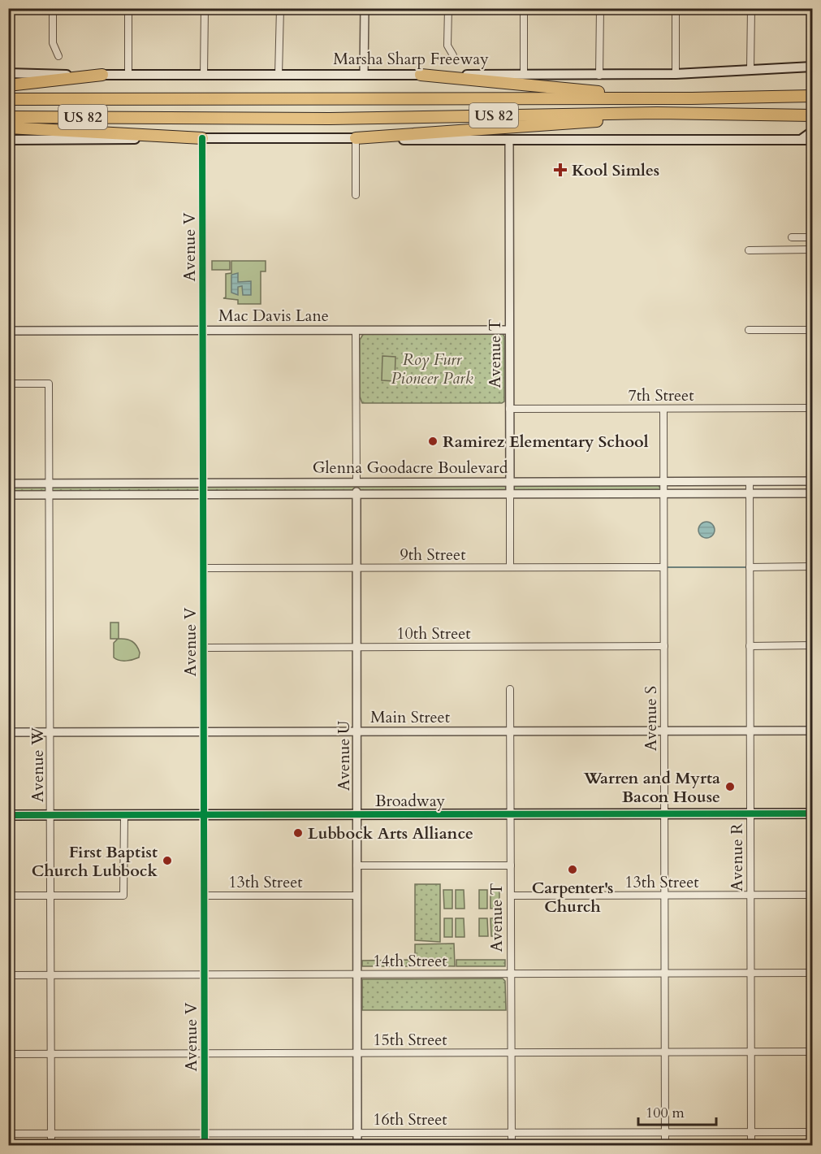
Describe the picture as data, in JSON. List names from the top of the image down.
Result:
{
  "streets": {
    "highway": ["US 82"],
    "main road": ["Marsha Sharp Freeway", "Broadway"],
    "street": [
      "Avenue V",
      "Mac Davis Lane",
      "Avenue T",
      "7th Street",
      "Glenna Goodacre Boulevard",
      "9th Street",
      "10th Street",
      "Main Street",
      "Avenue S",
      "Avenue U",
      "Avenue W",
      "Avenue R",
      "13th Street",
      "14th Street",
      "15th Street",
      "16th Street"
    ]
  },
  "crossings": [
    ["Avenue V", "Mac Davis Lane"],
    ["Avenue V", "Glenna Goodacre Boulevard"],
    ["Avenue V", "9th Street"],
    ["Avenue V", "10th Street"],
    ["Avenue V", "Main Street"],
    ["Avenue V", "Broadway"],
    ["Avenue V", "13th Street"],
    ["Avenue V", "14th Street"],
    ["Avenue V", "15th Street"],
    ["Avenue V", "16th Street"],
    ["Mac Davis Lane", "Avenue T"],
    ["Mac Davis Lane", "Avenue U"],
    ["Avenue T", "7th Street"],
    ["Avenue T", "Glenna Goodacre Boulevard"],
    ["Avenue T", "9th Street"],
    ["Avenue T", "Main Street"],
    ["Avenue T", "Broadway"],
    ["Avenue T", "13th Street"],
    ["Avenue T", "14th Street"],
    ["Avenue T", "15th Street"],
    ["Avenue T", "16th Street"],
    ["7th Street", "Avenue S"],
    ["Glenna Goodacre Boulevard", "Avenue S"],
    ["Glenna Goodacre Boulevard", "Avenue U"],
    ["Glenna Goodacre Boulevard", "Avenue W"],
    ["Glenna Goodacre Boulevard", "Avenue R"],
    ["9th Street", "Avenue S"],
    ["9th Street", "Avenue U"],
    ["10th Street", "Avenue S"],
    ["10th Street", "Avenue U"],
    ["Main Street", "Avenue S"],
    ["Main Street", "Avenue U"],
    ["Main Street", "Avenue W"],
    ["Main Street", "Avenue R"],
    ["Avenue S", "Broadway"],
    ["Avenue S", "13th Street"],
    ["Avenue S", "14th Street"],
    ["Avenue S", "15th Street"],
    ["Avenue S", "16th Street"],
    ["Avenue U", "Broadway"],
    ["Avenue U", "13th Street"],
    ["Avenue U", "14th Street"],
    ["Avenue U", "15th Street"],
    ["Avenue U", "16th Street"],
    ["Avenue W", "Broadway"],
    ["Avenue W", "14th Street"],
    ["Avenue W", "15th Street"],
    ["Avenue W", "16th Street"],
    ["Broadway", "Avenue R"],
    ["Avenue R", "13th Street"],
    ["Avenue R", "14th Street"],
    ["Avenue R", "15th Street"],
    ["Avenue R", "16th Street"]
  ],
  "parks": ["Roy Furr Pioneer Park"],
  "places": {
    "health": ["Kool Simles"],
    "other": [
      "Ramirez Elementary School",
      "Warren and Myrta Bacon House",
      "Lubbock Arts Alliance",
      "First Baptist Church Lubbock",
      "Carpenter's Church"
    ]
  },
  "scale_bar": "100 m"
}
